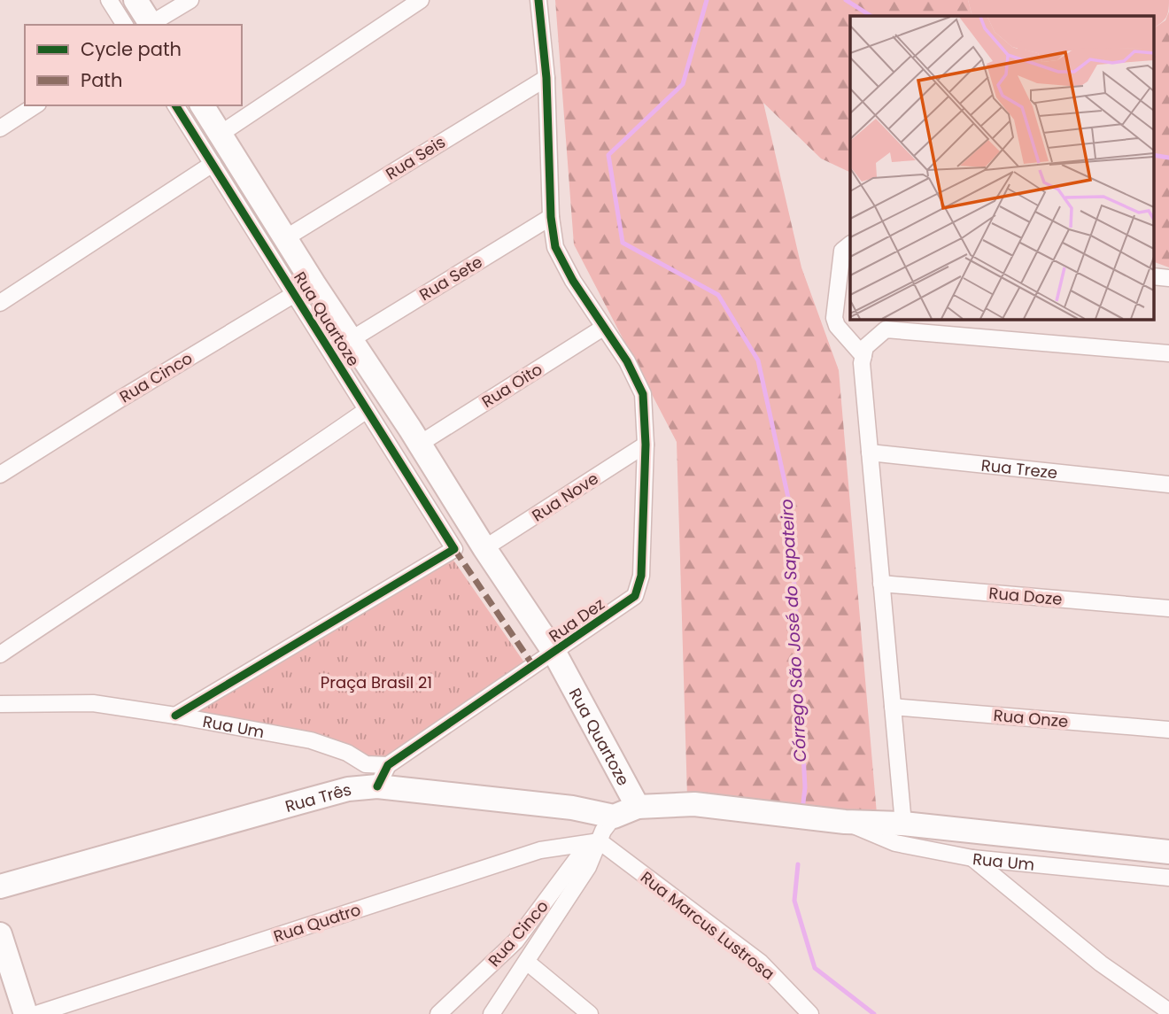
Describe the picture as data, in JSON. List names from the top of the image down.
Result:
{
  "streets": {
    "street": [
      "Rua Seis",
      "Rua Sete",
      "Rua Quartoze",
      "Rua Cinco",
      "Rua Oito",
      "Rua Treze",
      "Rua Nove",
      "Rua Doze",
      "Rua Dez",
      "Rua Onze",
      "Rua Um",
      "Rua Três",
      "Rua Quatro",
      "Rua Marcus Lustrosa"
    ]
  },
  "crossings": [
    ["Rua Seis", "Rua Quartoze"],
    ["Rua Sete", "Rua Quartoze"],
    ["Rua Quartoze", "Rua Cinco"],
    ["Rua Quartoze", "Rua Oito"],
    ["Rua Quartoze", "Rua Nove"],
    ["Rua Quartoze", "Rua Dez"],
    ["Rua Quartoze", "Rua Um"],
    ["Rua Cinco", "Rua Quatro"],
    ["Rua Cinco", "Rua Marcus Lustrosa"],
    ["Rua Nove", "Rua Dez"],
    ["Rua Dez", "Rua Um"],
    ["Rua Um", "Rua Três"],
    ["Rua Quatro", "Rua Marcus Lustrosa"]
  ],
  "water": ["Córrego São José do Sapateiro"],
  "parks": ["Praça Brasil 21"],
  "legend": ["Cycle path", "Path"]
}
